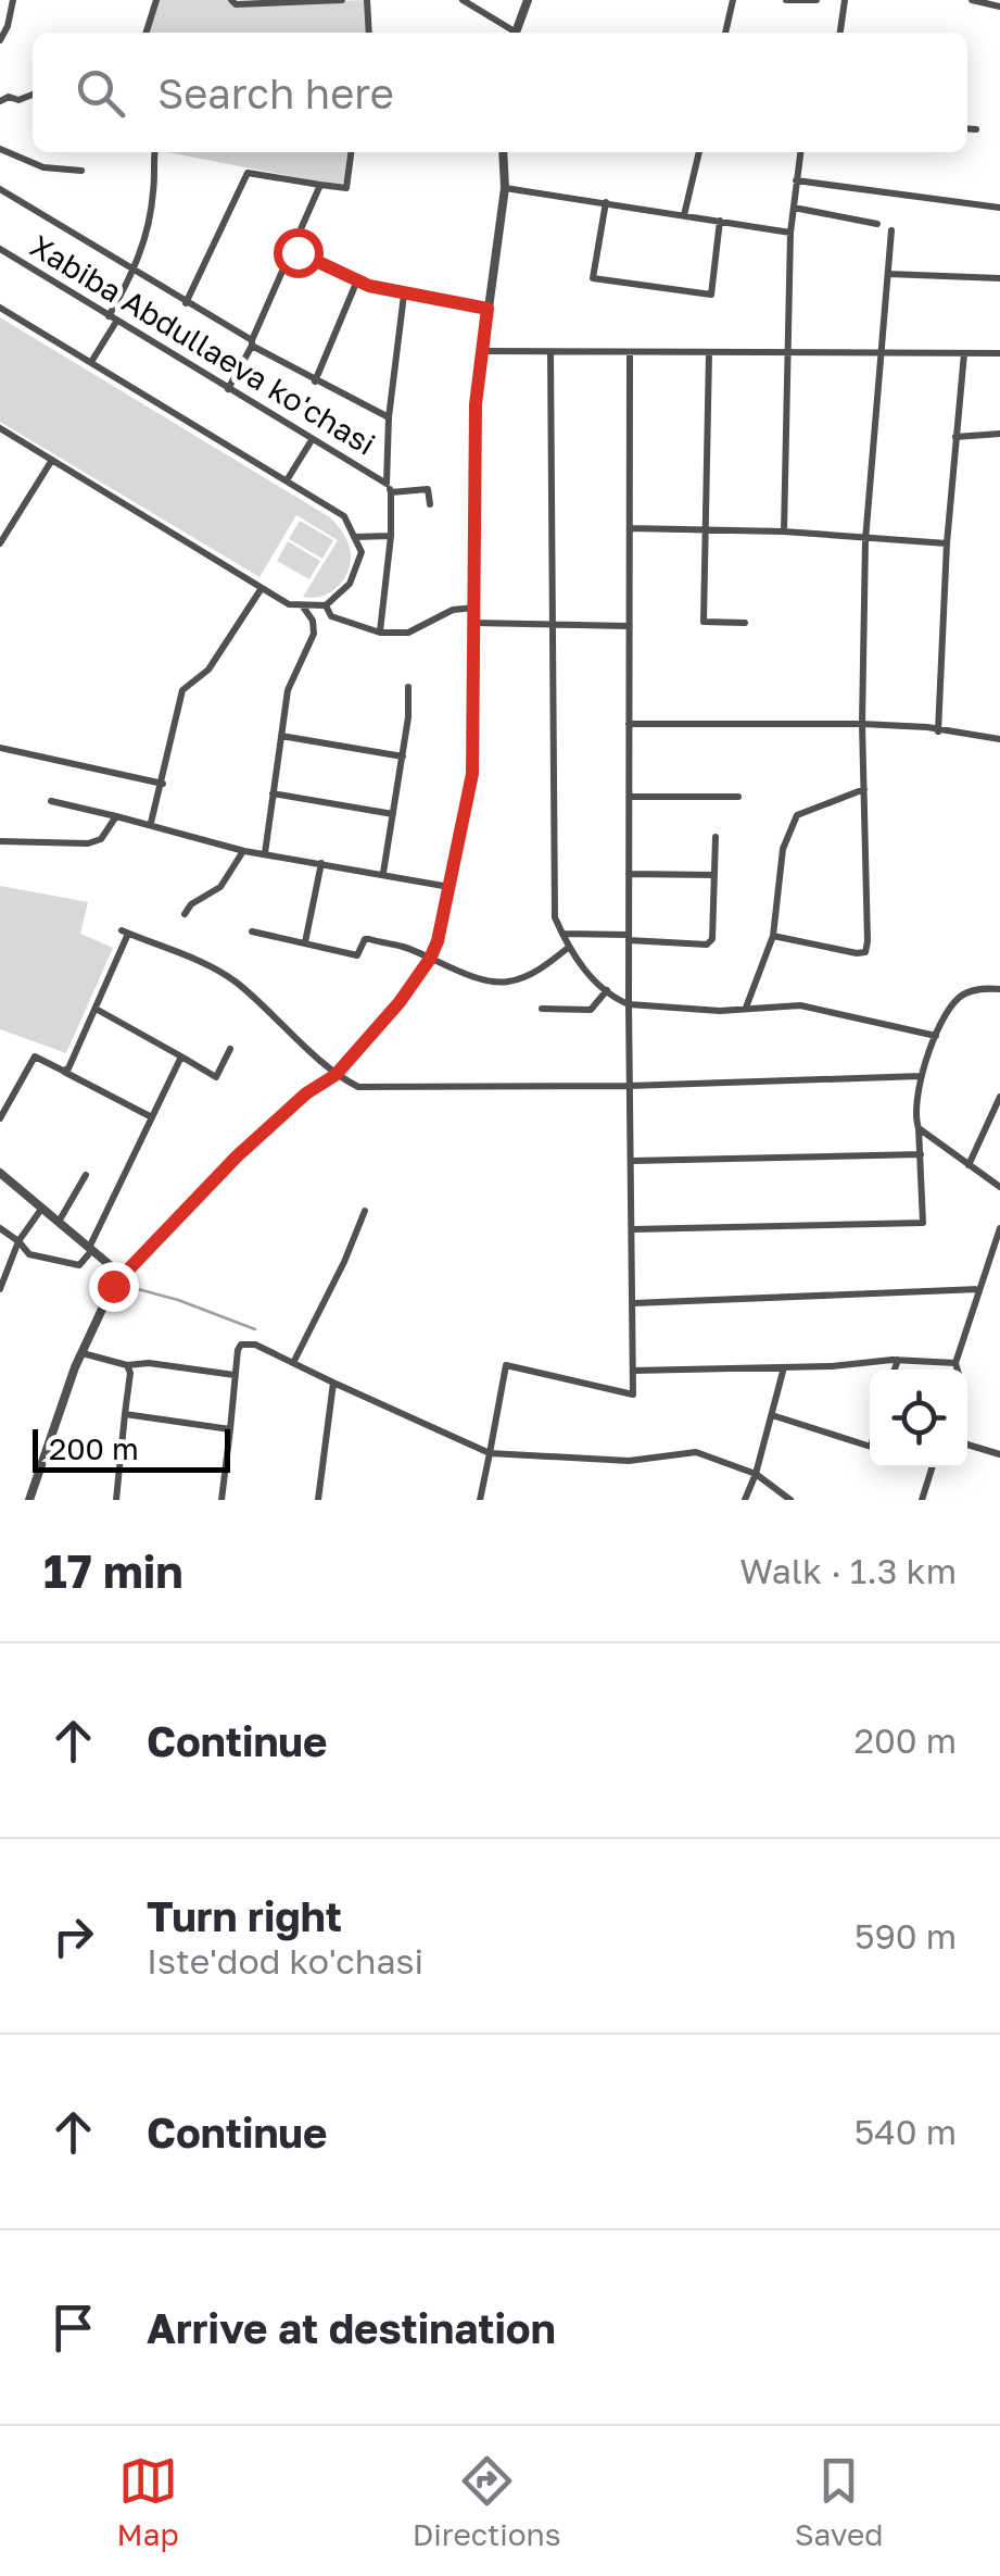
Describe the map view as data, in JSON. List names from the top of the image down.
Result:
{
  "streets": {
    "street": ["Xabiba Abdullaeva ko'chasi"]
  },
  "scale_bar": "200 m",
  "page": {
    "search": "Search here",
    "scale": "200 m",
    "heading": ["17 min", "Walk · 1.3 km"],
    "list": [
      ["Continue", "200 m"],
      ["Turn right", "Iste'dod ko'chasi", "590 m"],
      ["Continue", "540 m"],
      "Arrive at destination"
    ],
    "nav": ["Map", "Directions", "Saved"]
  }
}
